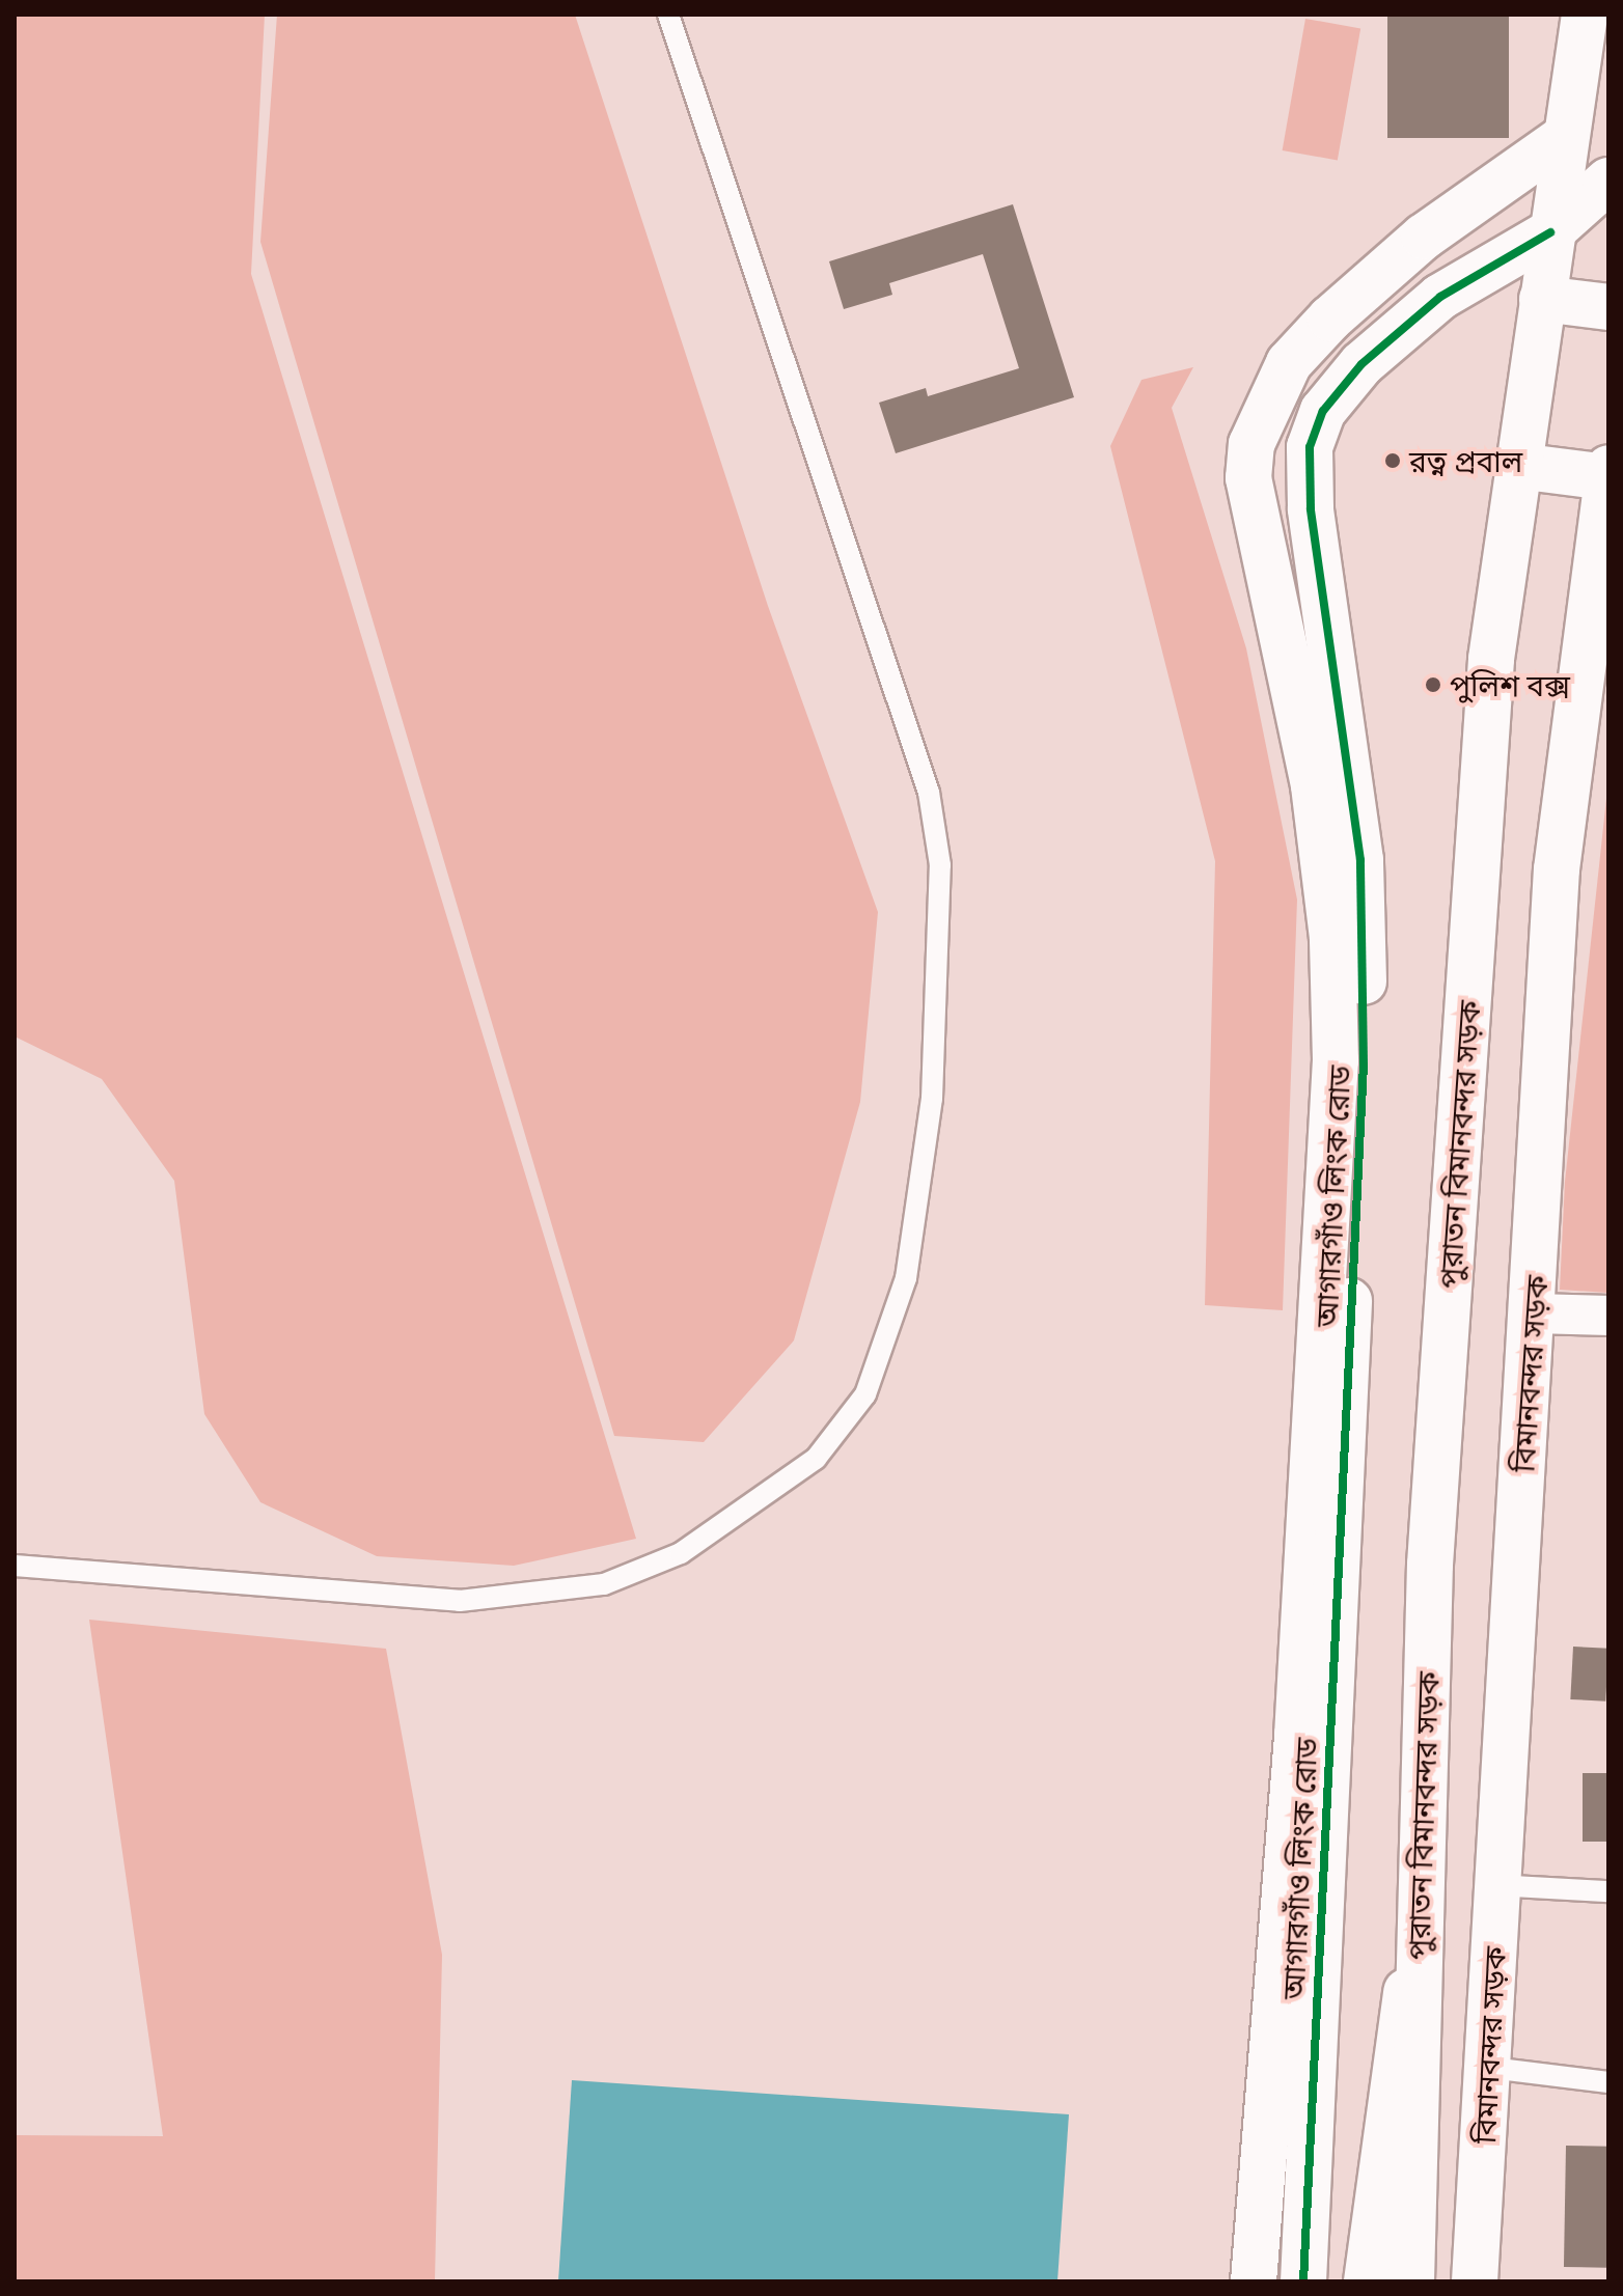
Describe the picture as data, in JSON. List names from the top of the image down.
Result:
{
  "streets": {
    "main road": ["পুরাতন বিমানবন্দর সড়ক", "আগারগাঁও লিংক রোড", "বিমানবন্দর সড়ক"]
  },
  "crossings": [
    ["পুরাতন বিমানবন্দর সড়ক", "আগারগাঁও লিংক রোড"]
  ],
  "places": ["রত্ন প্রবাল", "পুলিশ বক্স"]
}
